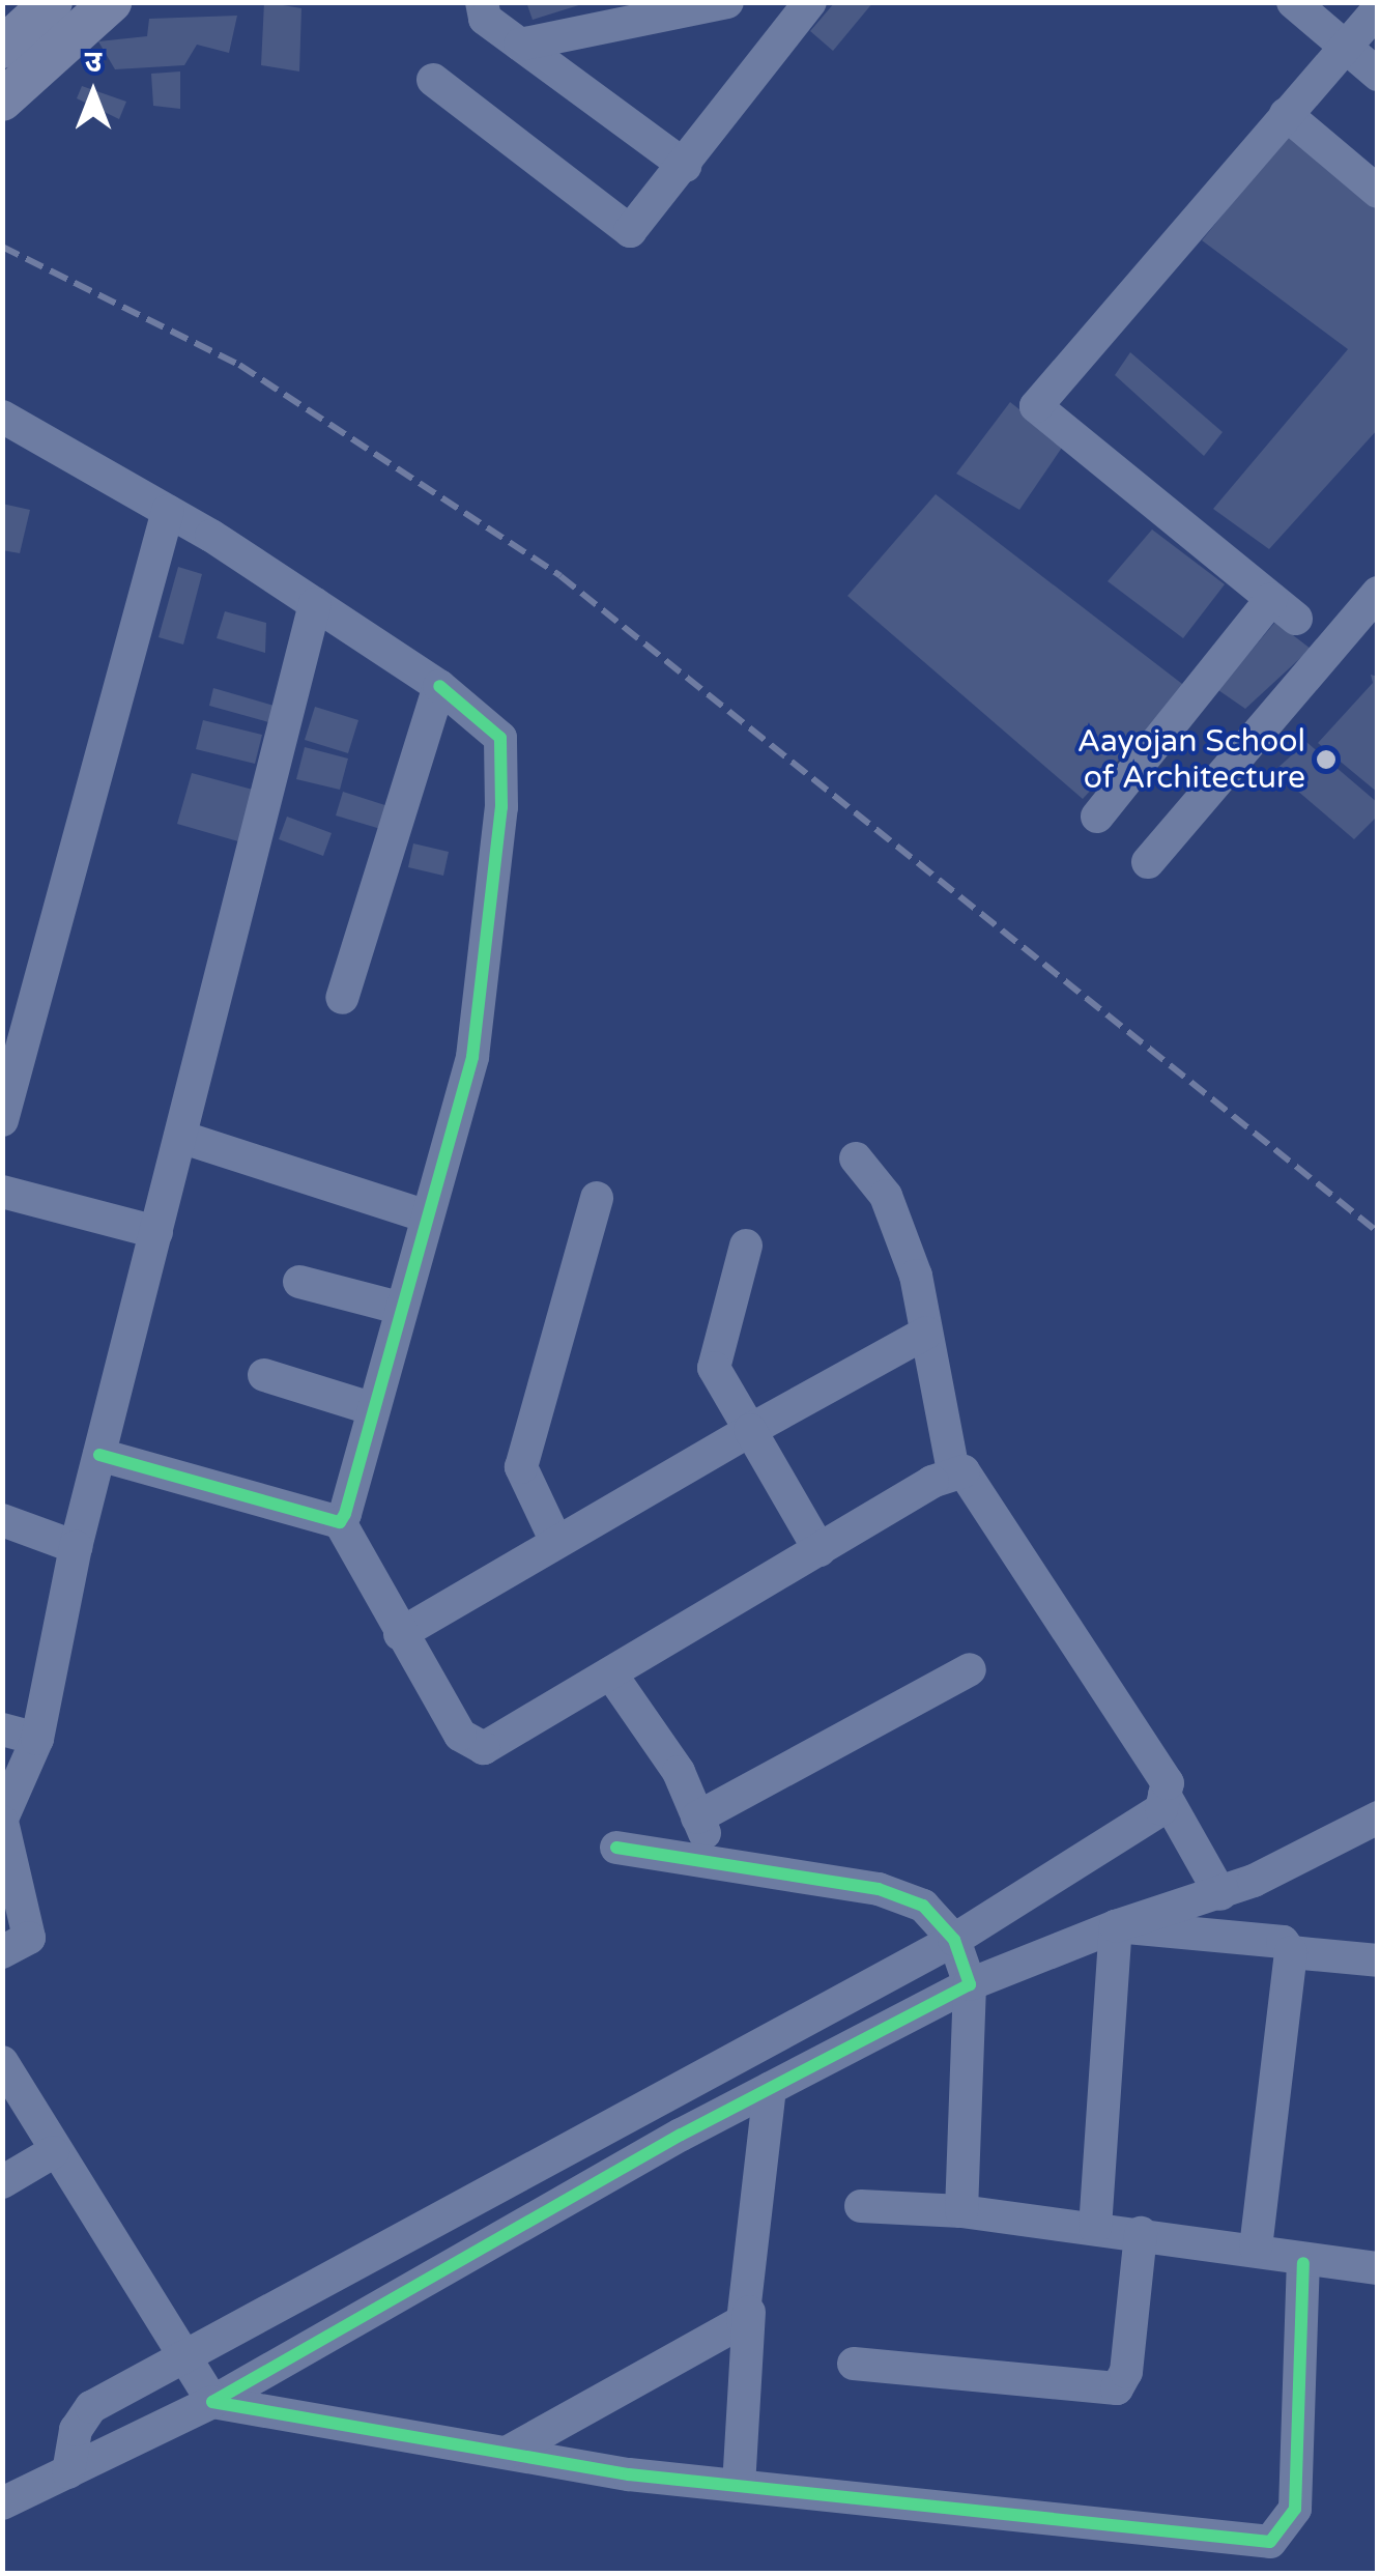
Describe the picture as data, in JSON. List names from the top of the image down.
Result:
{
  "places": ["Aayojan School of Architecture"],
  "north": "top"
}
